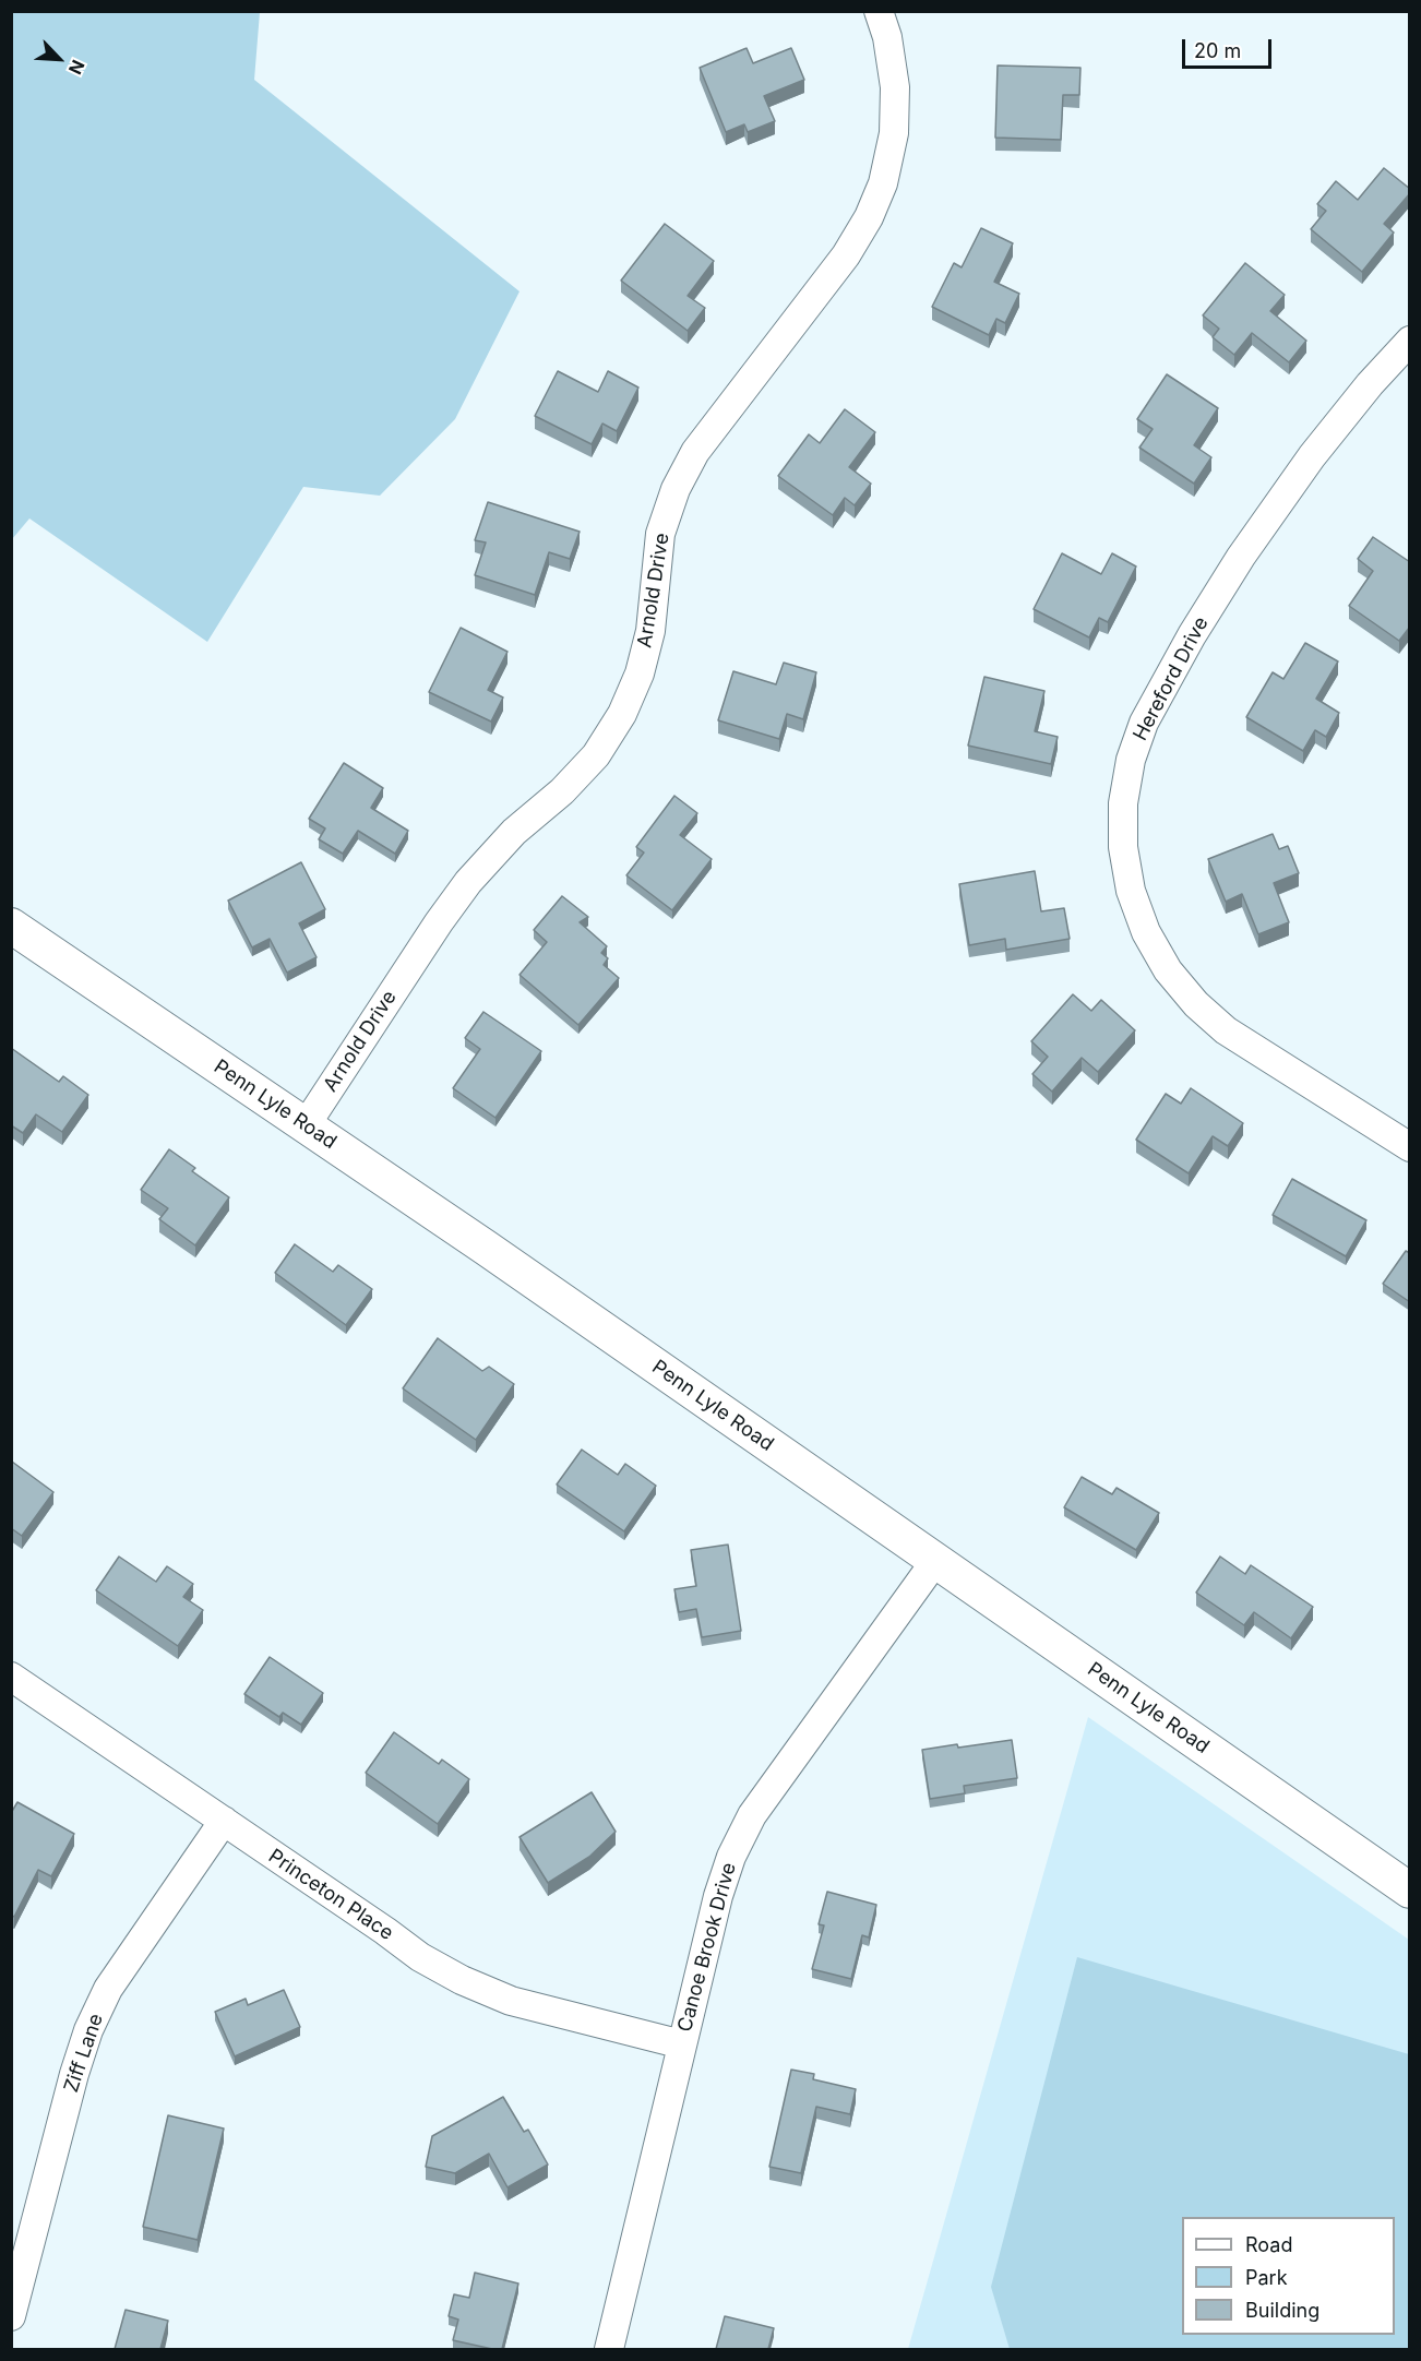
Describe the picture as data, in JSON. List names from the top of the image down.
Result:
{
  "streets": {
    "street": [
      "Arnold Drive",
      "Hereford Drive",
      "Penn Lyle Road",
      "Princeton Place",
      "Canoe Brook Drive",
      "Ziff Lane"
    ]
  },
  "crossings": [
    ["Arnold Drive", "Penn Lyle Road"],
    ["Penn Lyle Road", "Canoe Brook Drive"],
    ["Princeton Place", "Canoe Brook Drive"],
    ["Princeton Place", "Ziff Lane"]
  ],
  "legend": ["Road", "Park", "Building"],
  "scale_bar": "20 m",
  "north": "bottom right"
}
